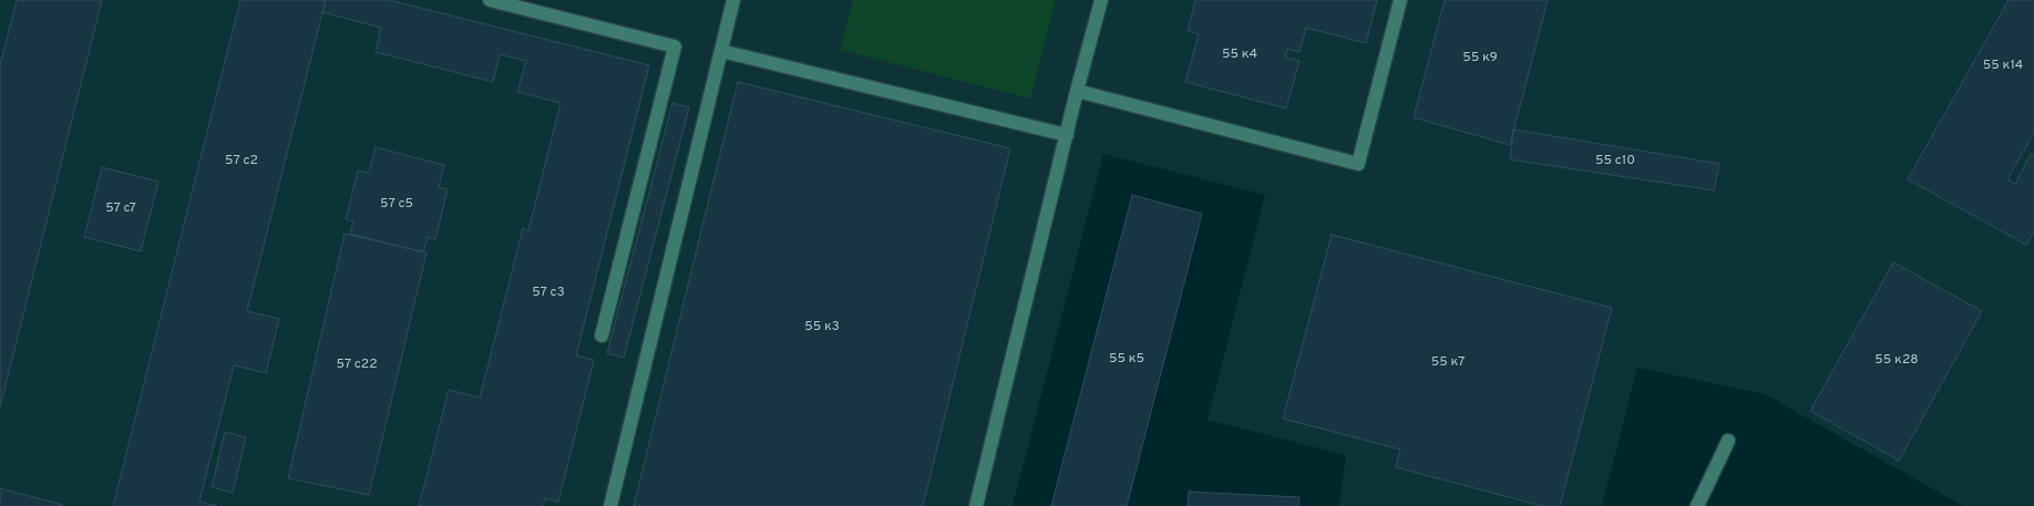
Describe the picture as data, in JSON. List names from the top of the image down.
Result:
{
  "house_numbers": [
    "55 к4",
    "55 к9",
    "55 к14",
    "57 с2",
    "55 с10",
    "57 с5",
    "57 с7",
    "57 с3",
    "55 к3",
    "55 к5",
    "55 к28",
    "55 к7",
    "57 с22"
  ]
}
